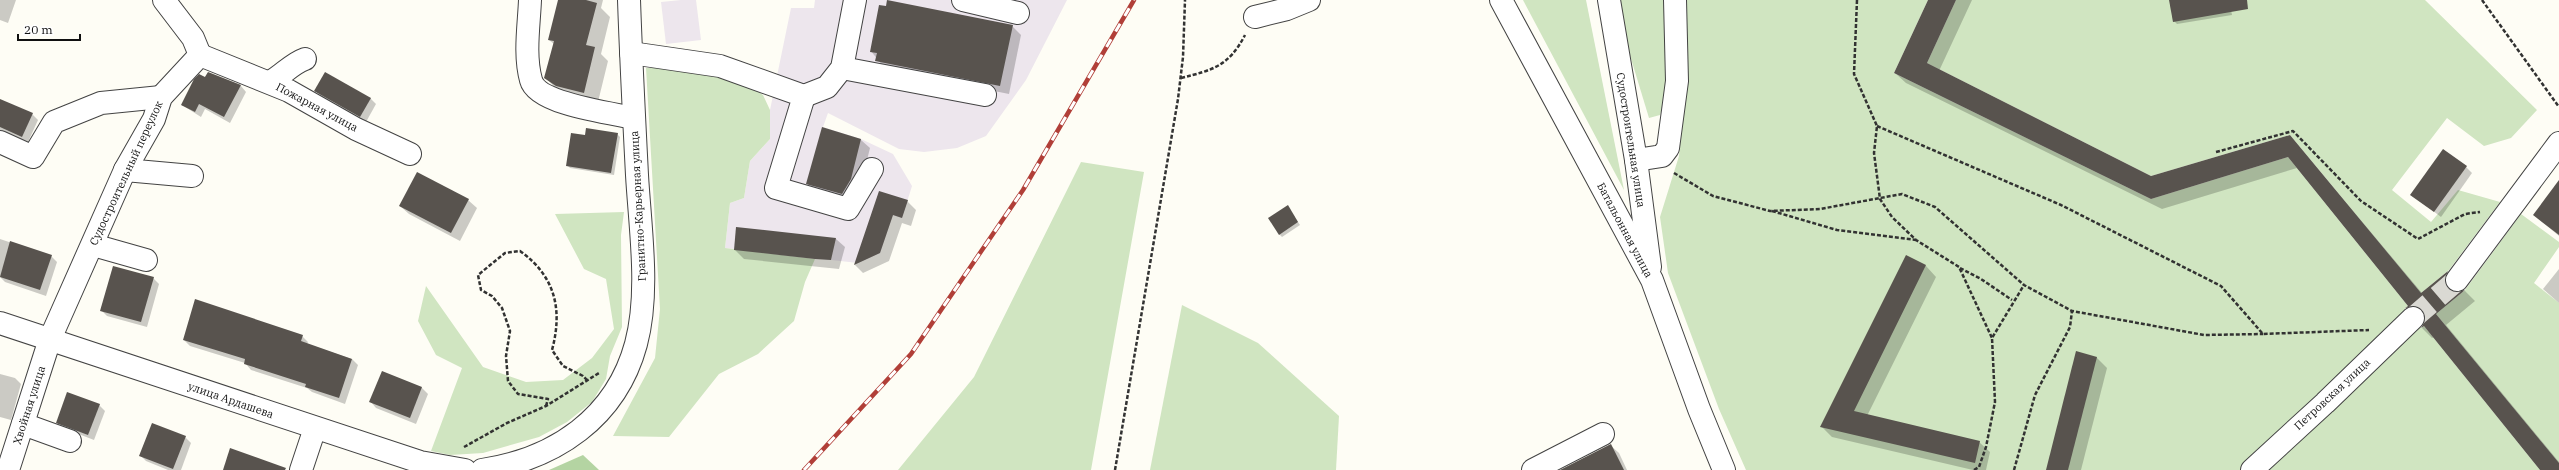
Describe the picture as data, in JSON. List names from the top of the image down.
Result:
{
  "streets": {
    "street": [
      "Пожарная улица",
      "Судостроительная улица",
      "Судостроительный переулок",
      "Гранитно-Карьерная улица",
      "Батальонная улица",
      "Петровская улица",
      "улица Ардашева",
      "Хвойная улица"
    ]
  },
  "crossings": [
    ["Пожарная улица", "Судостроительный переулок"],
    ["Судостроительная улица", "Батальонная улица"],
    ["Судостроительный переулок", "улица Ардашева"],
    ["Судостроительный переулок", "Хвойная улица"],
    ["улица Ардашева", "Хвойная улица"]
  ],
  "scale_bar": "20 m"
}
